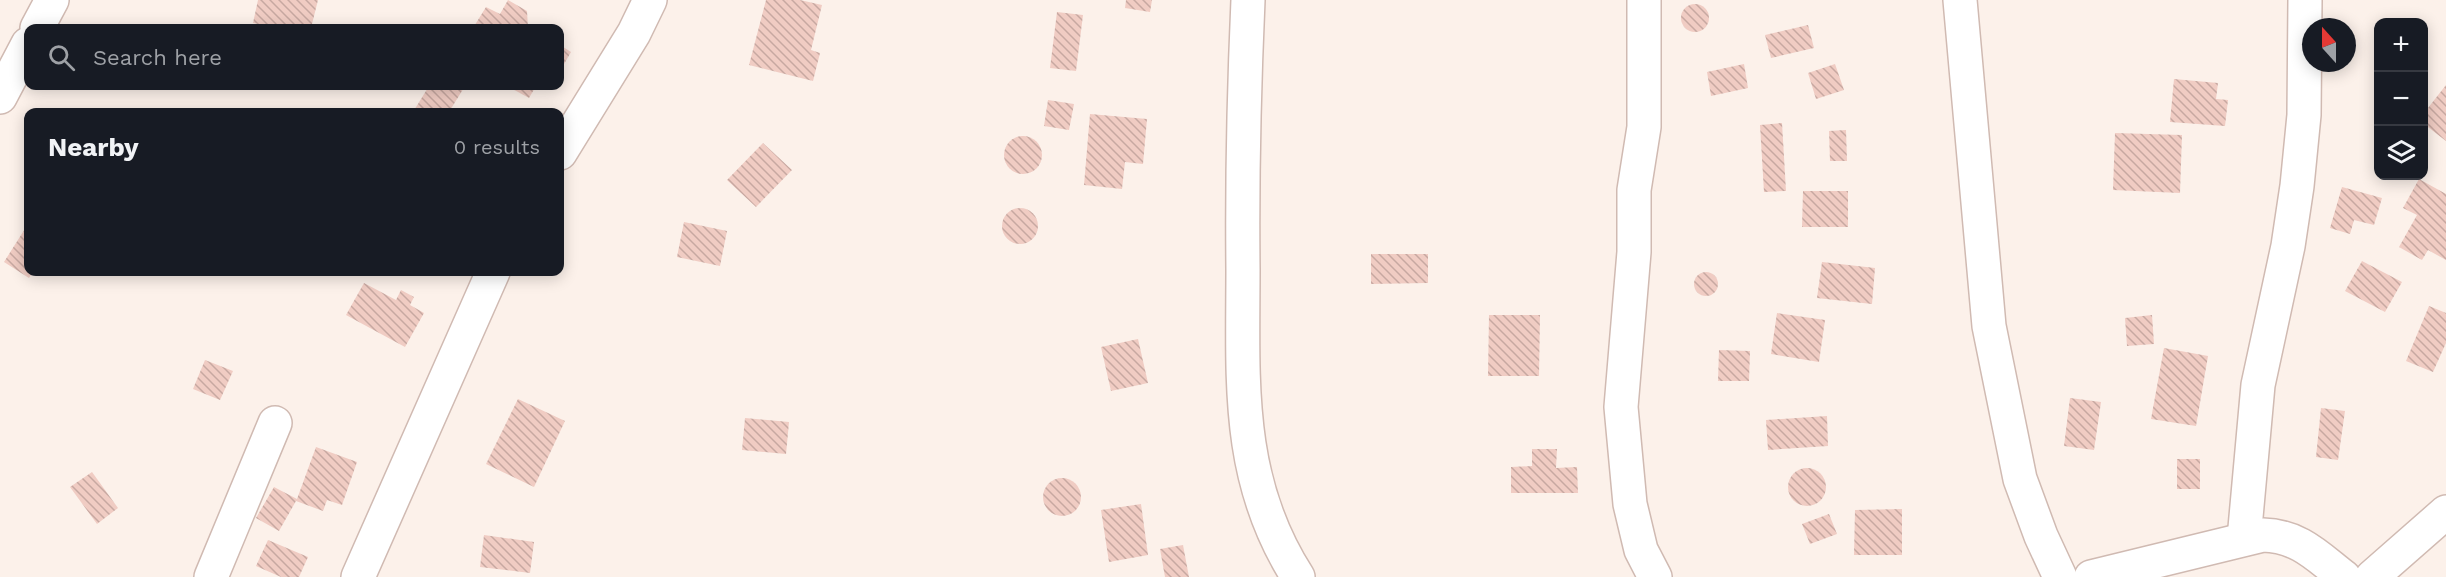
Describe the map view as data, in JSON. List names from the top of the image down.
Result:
{
  "north": "top",
  "page": {
    "map_buttons": ["+", "−"],
    "search": "Search here",
    "heading": ["Nearby", "0 results"]
  }
}
